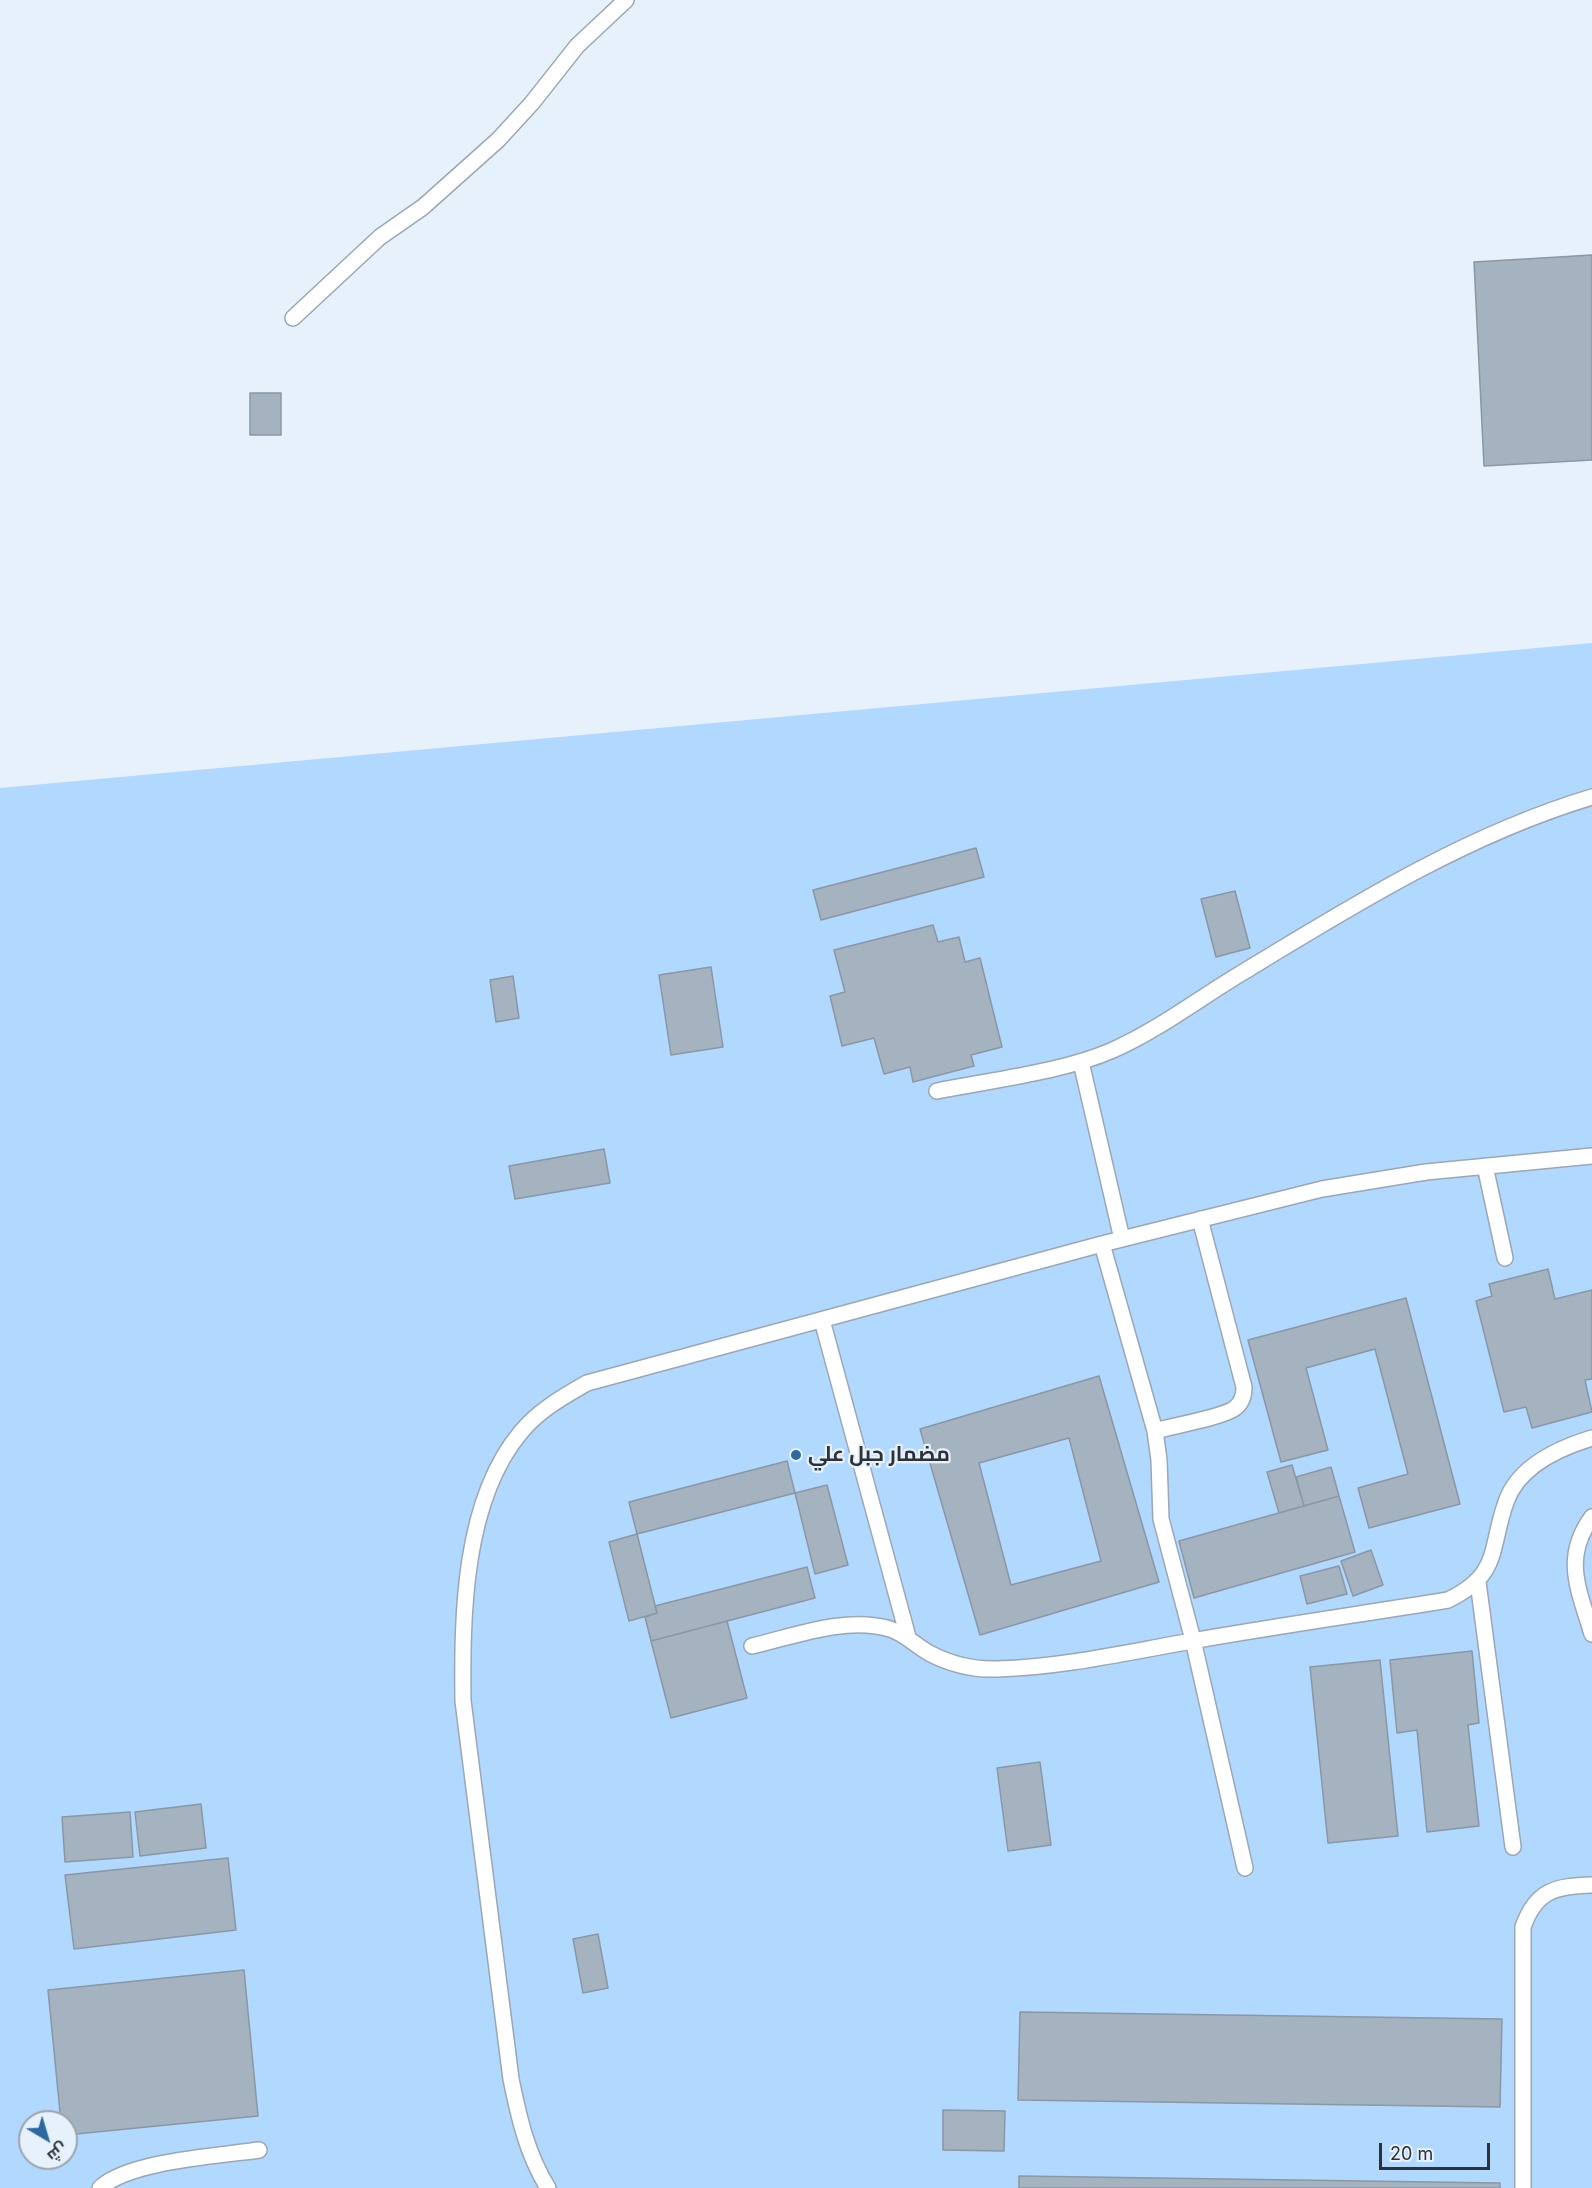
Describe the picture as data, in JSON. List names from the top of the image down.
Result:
{
  "places": ["مضمار جبل علي"],
  "scale_bar": "20 m",
  "north": "bottom right"
}
